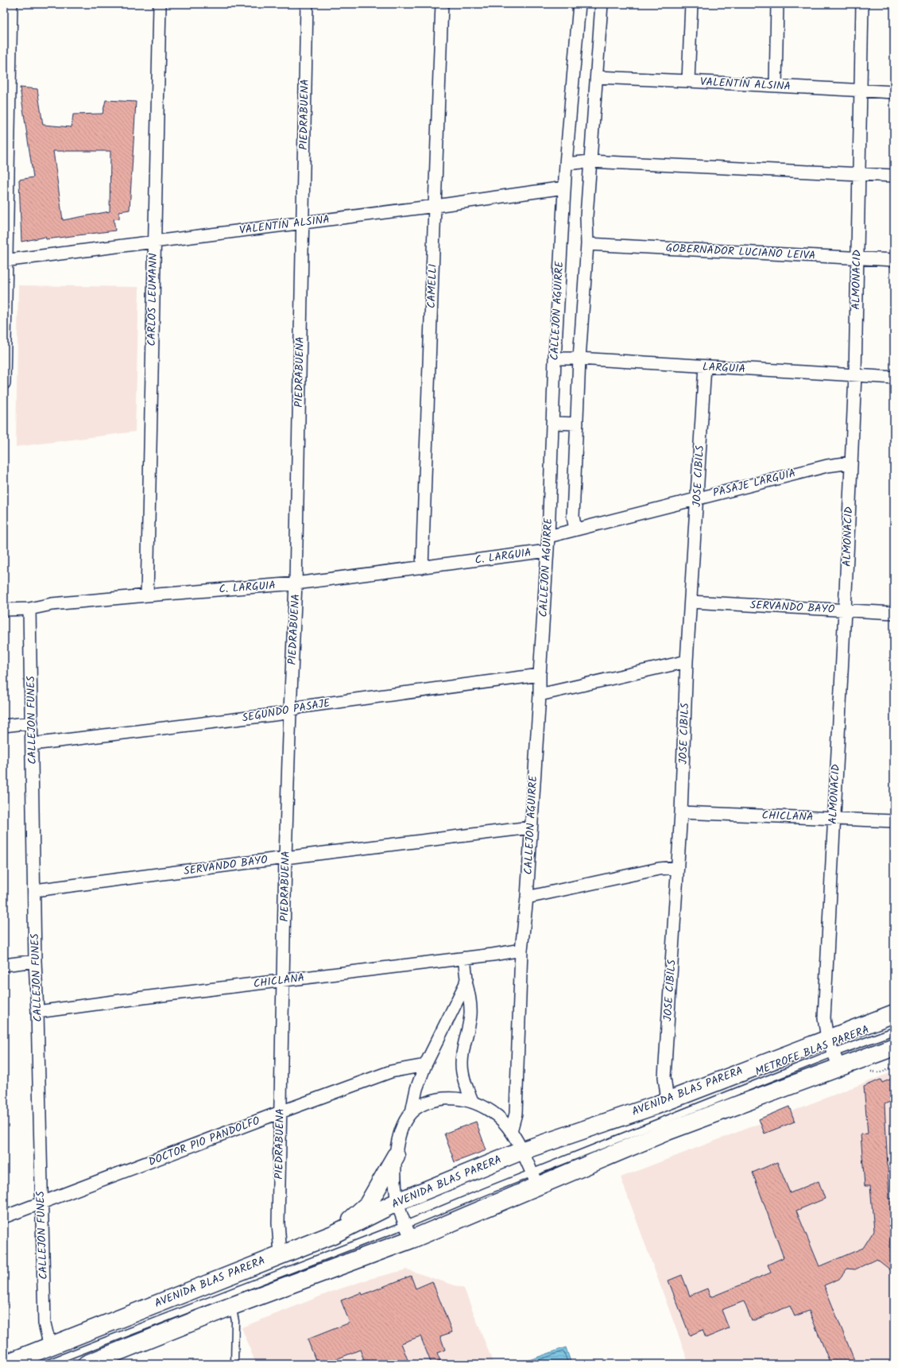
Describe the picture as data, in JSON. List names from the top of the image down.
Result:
{
  "streets": {
    "main road": ["AVENIDA BLAS PARERA"],
    "street": [
      "VALENTÍN ALSINA",
      "PIEDRABUENA",
      "GOBERNADOR LUCIANO LEIVA",
      "ALMONACID",
      "CAMELLI",
      "CARLOS LEUMANN",
      "CALLEJON AGUIRRE",
      "LARGUIA",
      "JOSE CIBILS",
      "PASAJE LARGUIA",
      "C. LARGUIA",
      "SERVANDO BAYO",
      "SEGUNDO PASAJE",
      "CALLEJON FUNES",
      "CHICLANA",
      "DOCTOR PIO PANDOLFO"
    ],
    "lane": ["METROFE BLAS PARERA"]
  },
  "crossings": [
    ["VALENTÍN ALSINA", "PIEDRABUENA"],
    ["VALENTÍN ALSINA", "ALMONACID"],
    ["VALENTÍN ALSINA", "CAMELLI"],
    ["VALENTÍN ALSINA", "CARLOS LEUMANN"],
    ["VALENTÍN ALSINA", "CALLEJON AGUIRRE"],
    ["PIEDRABUENA", "C. LARGUIA"],
    ["PIEDRABUENA", "SERVANDO BAYO"],
    ["PIEDRABUENA", "SEGUNDO PASAJE"],
    ["PIEDRABUENA", "CHICLANA"],
    ["PIEDRABUENA", "AVENIDA BLAS PARERA"],
    ["PIEDRABUENA", "DOCTOR PIO PANDOLFO"],
    ["GOBERNADOR LUCIANO LEIVA", "ALMONACID"],
    ["ALMONACID", "LARGUIA"],
    ["ALMONACID", "PASAJE LARGUIA"],
    ["ALMONACID", "SERVANDO BAYO"],
    ["ALMONACID", "CHICLANA"],
    ["ALMONACID", "METROFE BLAS PARERA"],
    ["ALMONACID", "AVENIDA BLAS PARERA"],
    ["CAMELLI", "C. LARGUIA"],
    ["CARLOS LEUMANN", "C. LARGUIA"],
    ["CALLEJON AGUIRRE", "LARGUIA"],
    ["CALLEJON AGUIRRE", "PASAJE LARGUIA"],
    ["CALLEJON AGUIRRE", "C. LARGUIA"],
    ["CALLEJON AGUIRRE", "SERVANDO BAYO"],
    ["CALLEJON AGUIRRE", "SEGUNDO PASAJE"],
    ["CALLEJON AGUIRRE", "CHICLANA"],
    ["LARGUIA", "JOSE CIBILS"],
    ["JOSE CIBILS", "PASAJE LARGUIA"],
    ["JOSE CIBILS", "SERVANDO BAYO"],
    ["JOSE CIBILS", "CHICLANA"],
    ["JOSE CIBILS", "AVENIDA BLAS PARERA"],
    ["C. LARGUIA", "CALLEJON FUNES"],
    ["SERVANDO BAYO", "CALLEJON FUNES"],
    ["SEGUNDO PASAJE", "CALLEJON FUNES"],
    ["CALLEJON FUNES", "CHICLANA"],
    ["CALLEJON FUNES", "AVENIDA BLAS PARERA"],
    ["CALLEJON FUNES", "DOCTOR PIO PANDOLFO"],
    ["METROFE BLAS PARERA", "AVENIDA BLAS PARERA"]
  ]
}
